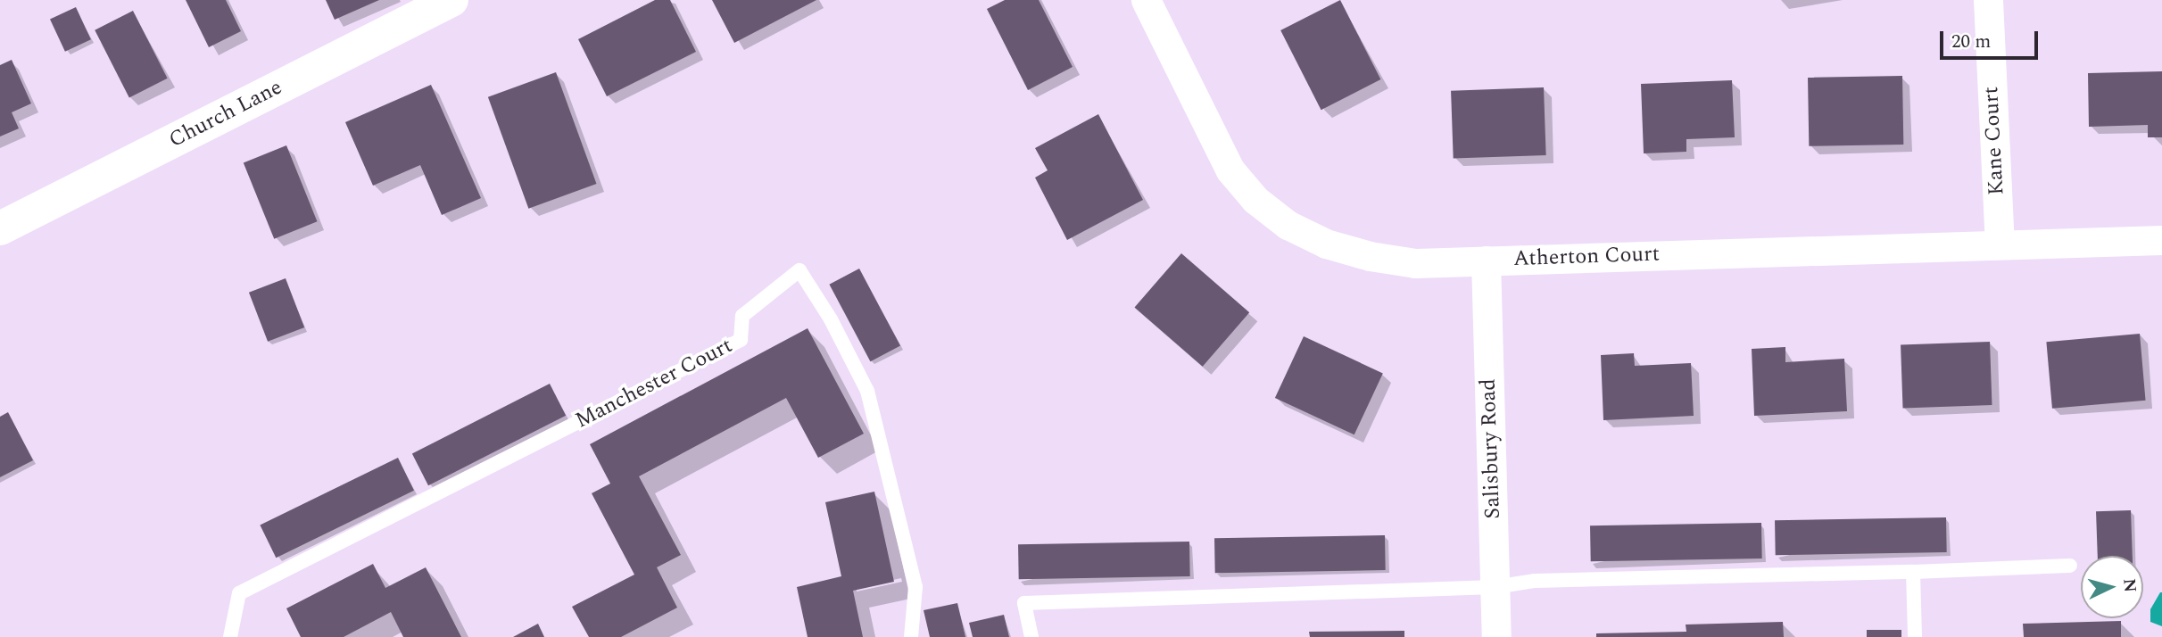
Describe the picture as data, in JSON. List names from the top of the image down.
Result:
{
  "streets": {
    "street": [
      "Church Lane",
      "Kane Court",
      "Atherton Court",
      "Salisbury Road"
    ],
    "lane": ["Manchester Court"]
  },
  "crossings": [
    ["Kane Court", "Atherton Court"],
    ["Atherton Court", "Salisbury Road"]
  ],
  "scale_bar": "20 m",
  "north": "right"
}
